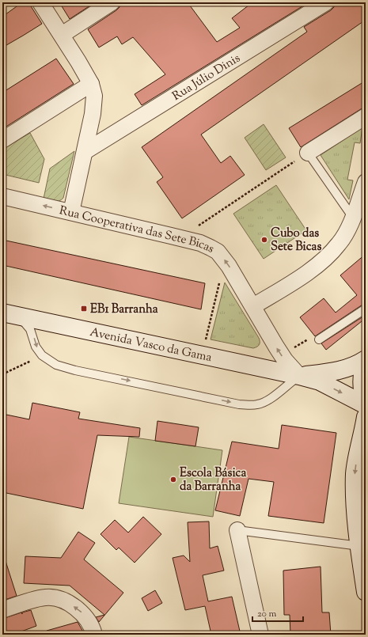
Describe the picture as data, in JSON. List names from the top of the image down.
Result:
{
  "streets": {
    "main road": ["Avenida Vasco da Gama"],
    "street": ["Rua Júlio Dinis", "Rua Cooperativa das Sete Bicas"]
  },
  "crossings": [
    ["Rua Cooperativa das Sete Bicas", "Avenida Vasco da Gama"]
  ],
  "one_way": ["Rua Cooperativa das Sete Bicas"],
  "places": {
    "other": ["Cubo das Sete Bicas", "Escola Básica da Barranha"],
    "transit": ["EB1 Barranha"]
  },
  "scale_bar": "20 m"
}
